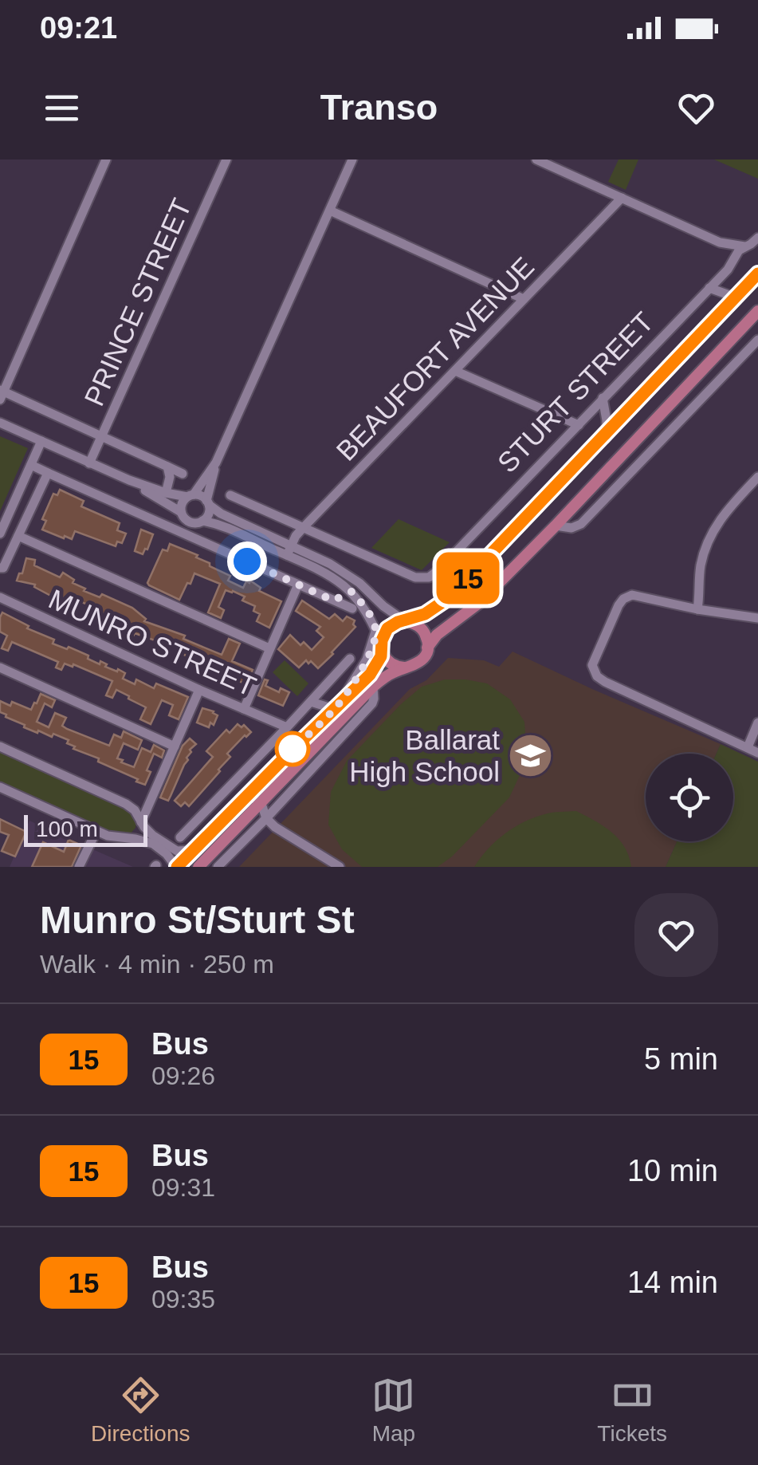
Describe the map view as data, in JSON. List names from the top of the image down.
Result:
{
  "streets": {
    "main road": ["STURT STREET"],
    "street": ["PRINCE STREET", "BEAUFORT AVENUE", "MUNRO STREET"]
  },
  "crossings": [
    ["BEAUFORT AVENUE", "STURT STREET"]
  ],
  "places": {
    "school or university": ["Ballarat High School"]
  },
  "lines": ["bus line 15"],
  "scale_bar": "100 m",
  "page": {
    "status": "09:21",
    "header": "Transo",
    "on_map": "15",
    "scale": "100 m",
    "heading": ["Munro St/Sturt St", "Walk · 4 min · 250 m"],
    "list": [
      {
        "mark": "15",
        "name": "Bus",
        "note": "09:26",
        "value": "5 min"
      },
      {
        "mark": "15",
        "name": "Bus",
        "note": "09:31",
        "value": "10 min"
      },
      {
        "mark": "15",
        "name": "Bus",
        "note": "09:35",
        "value": "14 min"
      }
    ],
    "tabs": ["Directions", "Map", "Tickets"]
  }
}
